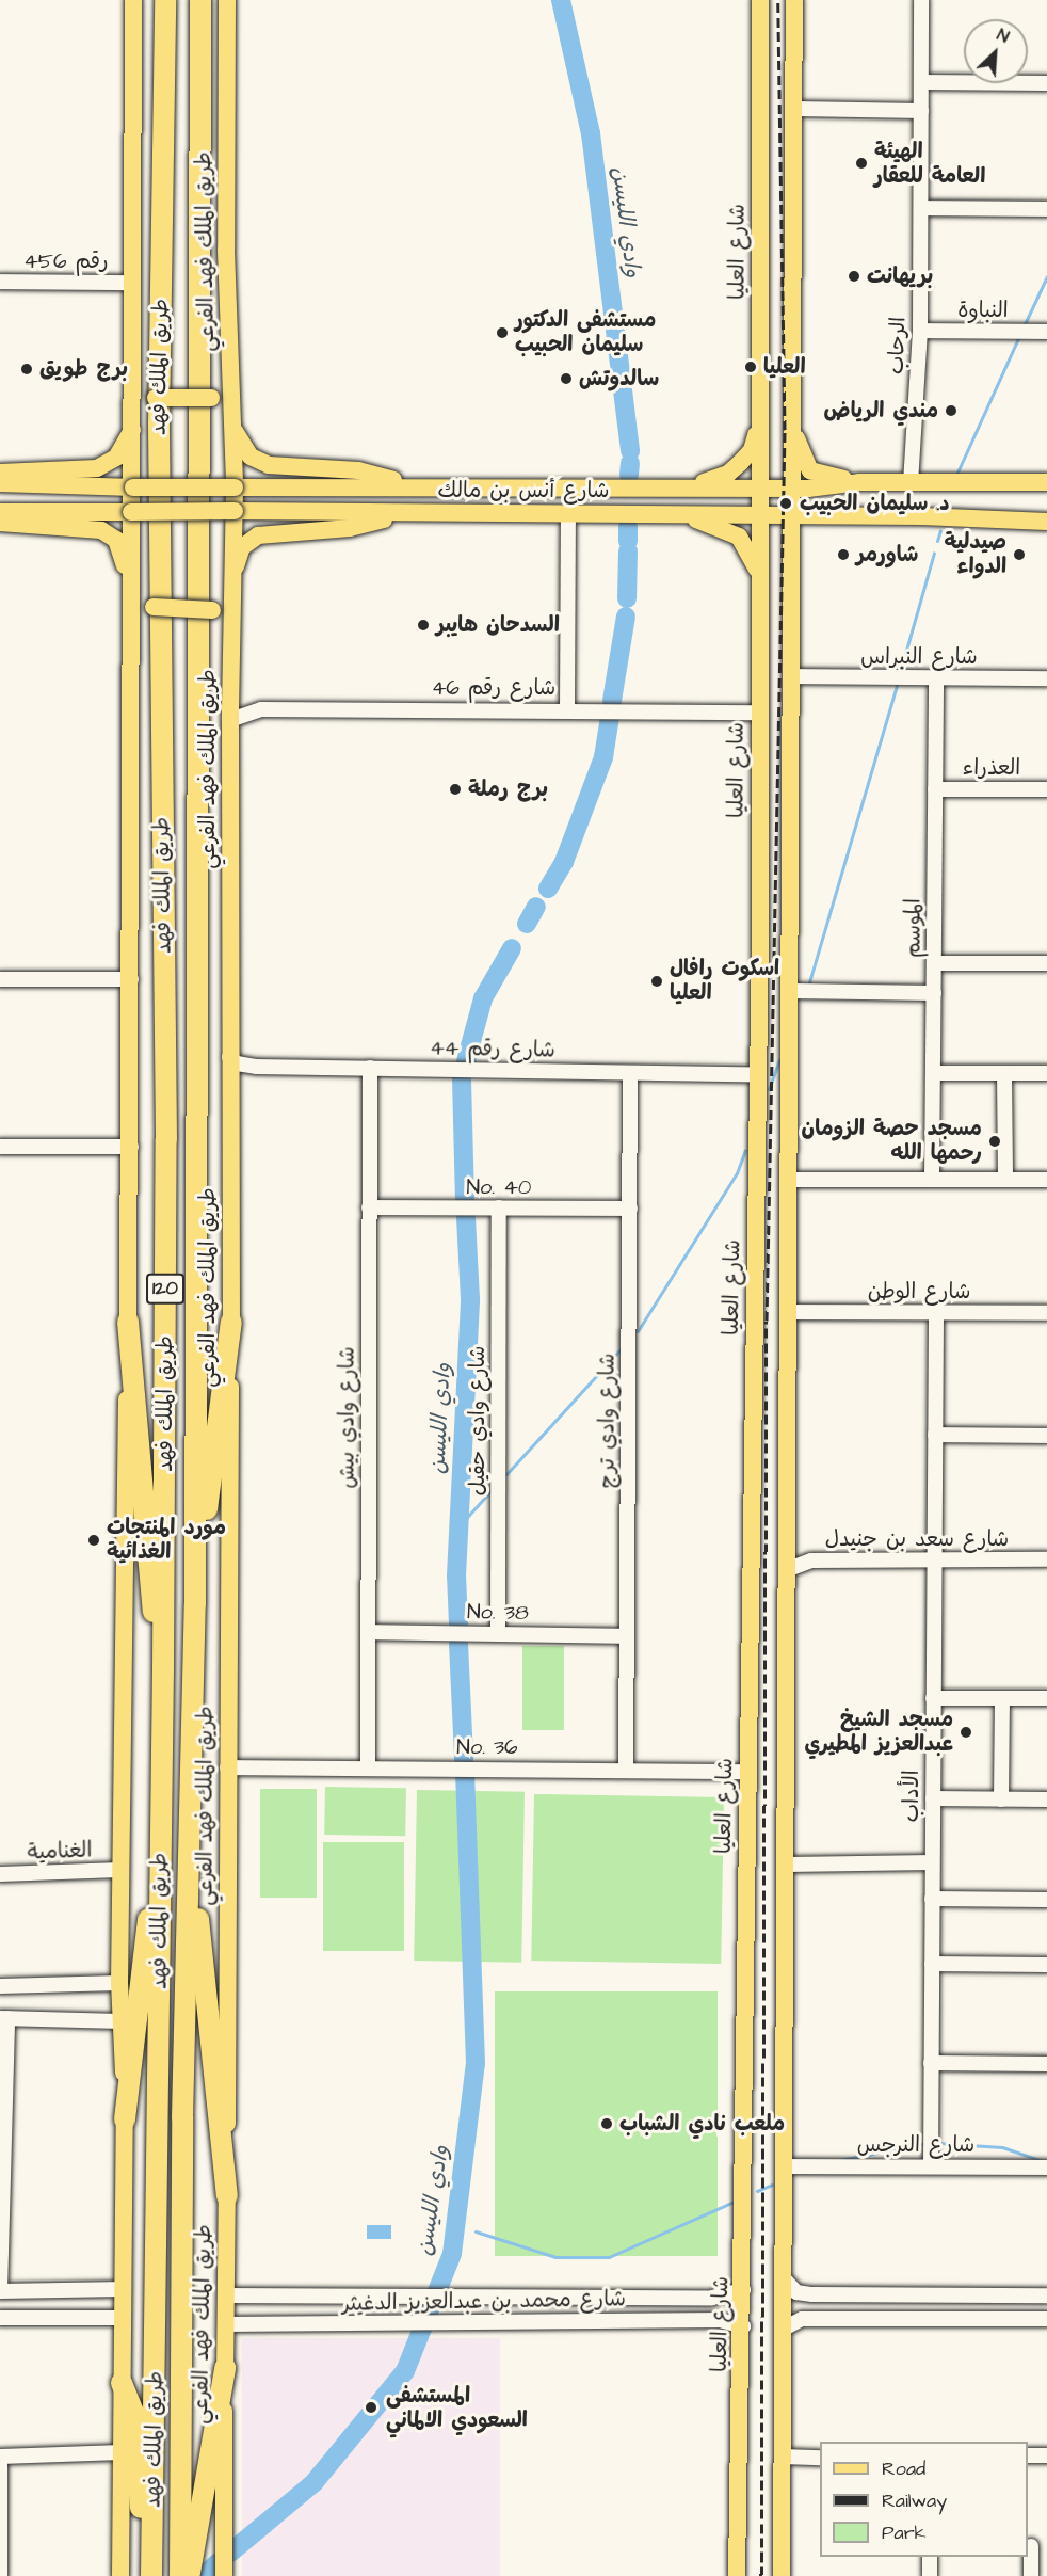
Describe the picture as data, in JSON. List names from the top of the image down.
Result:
{
  "streets": {
    "highway": ["طريق الملك فهد", "120"],
    "main road": ["طريق الملك فهد الفرعي", "شارع العليا", "شارع أنس بن مالك"],
    "street": [
      "رقم 456",
      "النباوة",
      "الرحاب",
      "شارع النبراس",
      "شارع رقم 46",
      "العذراء",
      "الموسم",
      "شارع رقم 44",
      "No. 40",
      "شارع الوطن",
      "شارع وادي بيش",
      "شارع وادي حقيل",
      "شارع وادي ترج",
      "شارع سعد بن جنيدل",
      "No. 38",
      "No. 36",
      "الأداب",
      "الغنامية",
      "شارع النرجس",
      "شارع محمد بن عبدالعزيز الدغيثر"
    ]
  },
  "crossings": [
    ["طريق الملك فهد الفرعي", "شارع أنس بن مالك"],
    ["طريق الملك فهد الفرعي", "شارع رقم 46"],
    ["طريق الملك فهد الفرعي", "شارع رقم 44"],
    ["طريق الملك فهد الفرعي", "No. 36"],
    ["طريق الملك فهد الفرعي", "شارع محمد بن عبدالعزيز الدغيثر"],
    ["شارع العليا", "شارع أنس بن مالك"],
    ["شارع العليا", "شارع رقم 46"],
    ["شارع العليا", "شارع رقم 44"],
    ["شارع العليا", "No. 36"],
    ["شارع العليا", "شارع محمد بن عبدالعزيز الدغيثر"],
    ["النباوة", "الرحاب"],
    ["شارع النبراس", "الموسم"],
    ["العذراء", "الموسم"],
    ["شارع رقم 44", "شارع وادي بيش"],
    ["شارع رقم 44", "شارع وادي ترج"],
    ["No. 40", "شارع وادي بيش"],
    ["No. 40", "شارع وادي حقيل"],
    ["No. 40", "شارع وادي ترج"],
    ["شارع الوطن", "الأداب"],
    ["شارع وادي بيش", "No. 38"],
    ["شارع وادي بيش", "No. 36"],
    ["شارع وادي حقيل", "No. 38"],
    ["شارع وادي ترج", "No. 38"],
    ["شارع وادي ترج", "No. 36"],
    ["شارع سعد بن جنيدل", "الأداب"],
    ["الأداب", "شارع النرجس"]
  ],
  "water": ["وادي الليسن"],
  "places": [
    "الهيئة العامة للعقار",
    "بريهانت",
    "مستشفى الدكتور سليمان الحبيب",
    "العليا",
    "برج طويق",
    "سالدوتش",
    "مندي الرياض",
    "د. سليمان الحبيب",
    "شاورمر",
    "صيدلية الدواء",
    "السدحان هايبر",
    "برج رملة",
    "اسكوت رافال العليا",
    "مسجد حصة الزومان رحمها الله",
    "مورد المنتجات الغذائية",
    "مسجد الشيخ عبدالعزيز المطيري",
    "ملعب نادي الشباب",
    "المستشفى السعودي الالماني"
  ],
  "legend": ["Road", "Railway", "Park"],
  "north": "top right"
}
